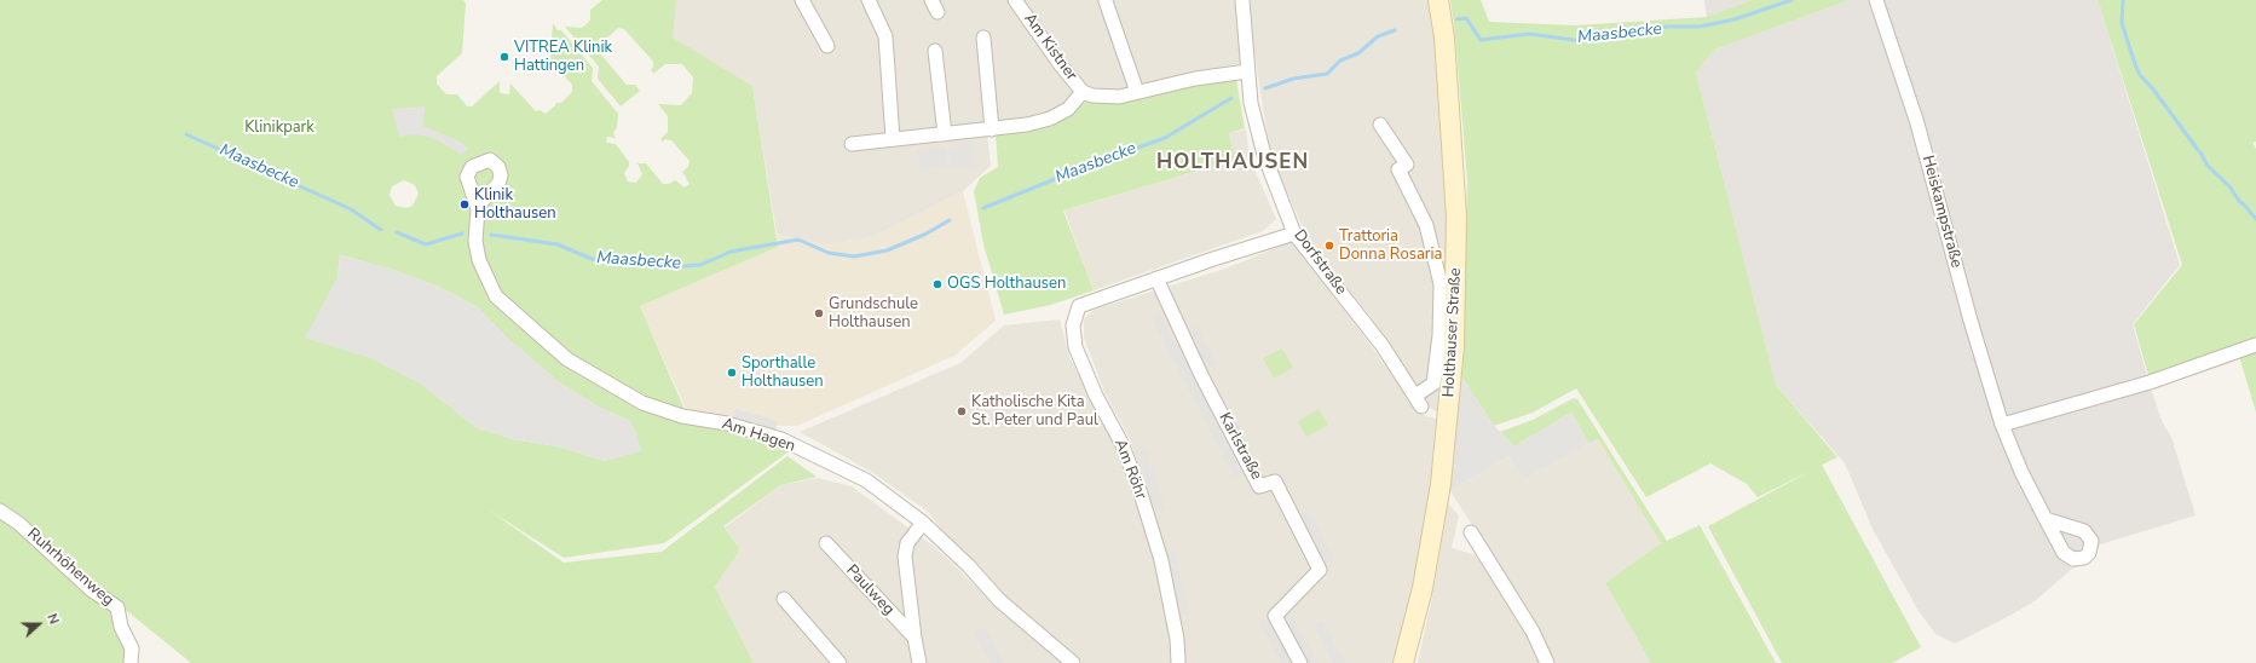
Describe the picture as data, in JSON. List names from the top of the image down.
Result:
{
  "streets": {
    "street": [
      "Am Kistner",
      "Heiskampstraße",
      "Dorfstraße",
      "Holthauser Straße",
      "Am Hagen",
      "Karlstraße",
      "Am Röhr",
      "Ruhrhöhenweg",
      "Paulweg"
    ]
  },
  "crossings": [
    ["Am Kistner", "Dorfstraße"],
    ["Dorfstraße", "Am Röhr"],
    ["Karlstraße", "Am Röhr"]
  ],
  "districts": ["HOLTHAUSEN"],
  "water": ["Maasbecke"],
  "parks": ["Klinikpark"],
  "places": [
    "VITREA Klinik Hattingen",
    "Klinik Holthausen",
    "Trattoria Donna Rosaria",
    "OGS Holthausen",
    "Grundschule Holthausen",
    "Sporthalle Holthausen",
    "Katholische Kita St. Peter und Paul"
  ],
  "north": "right"
}
